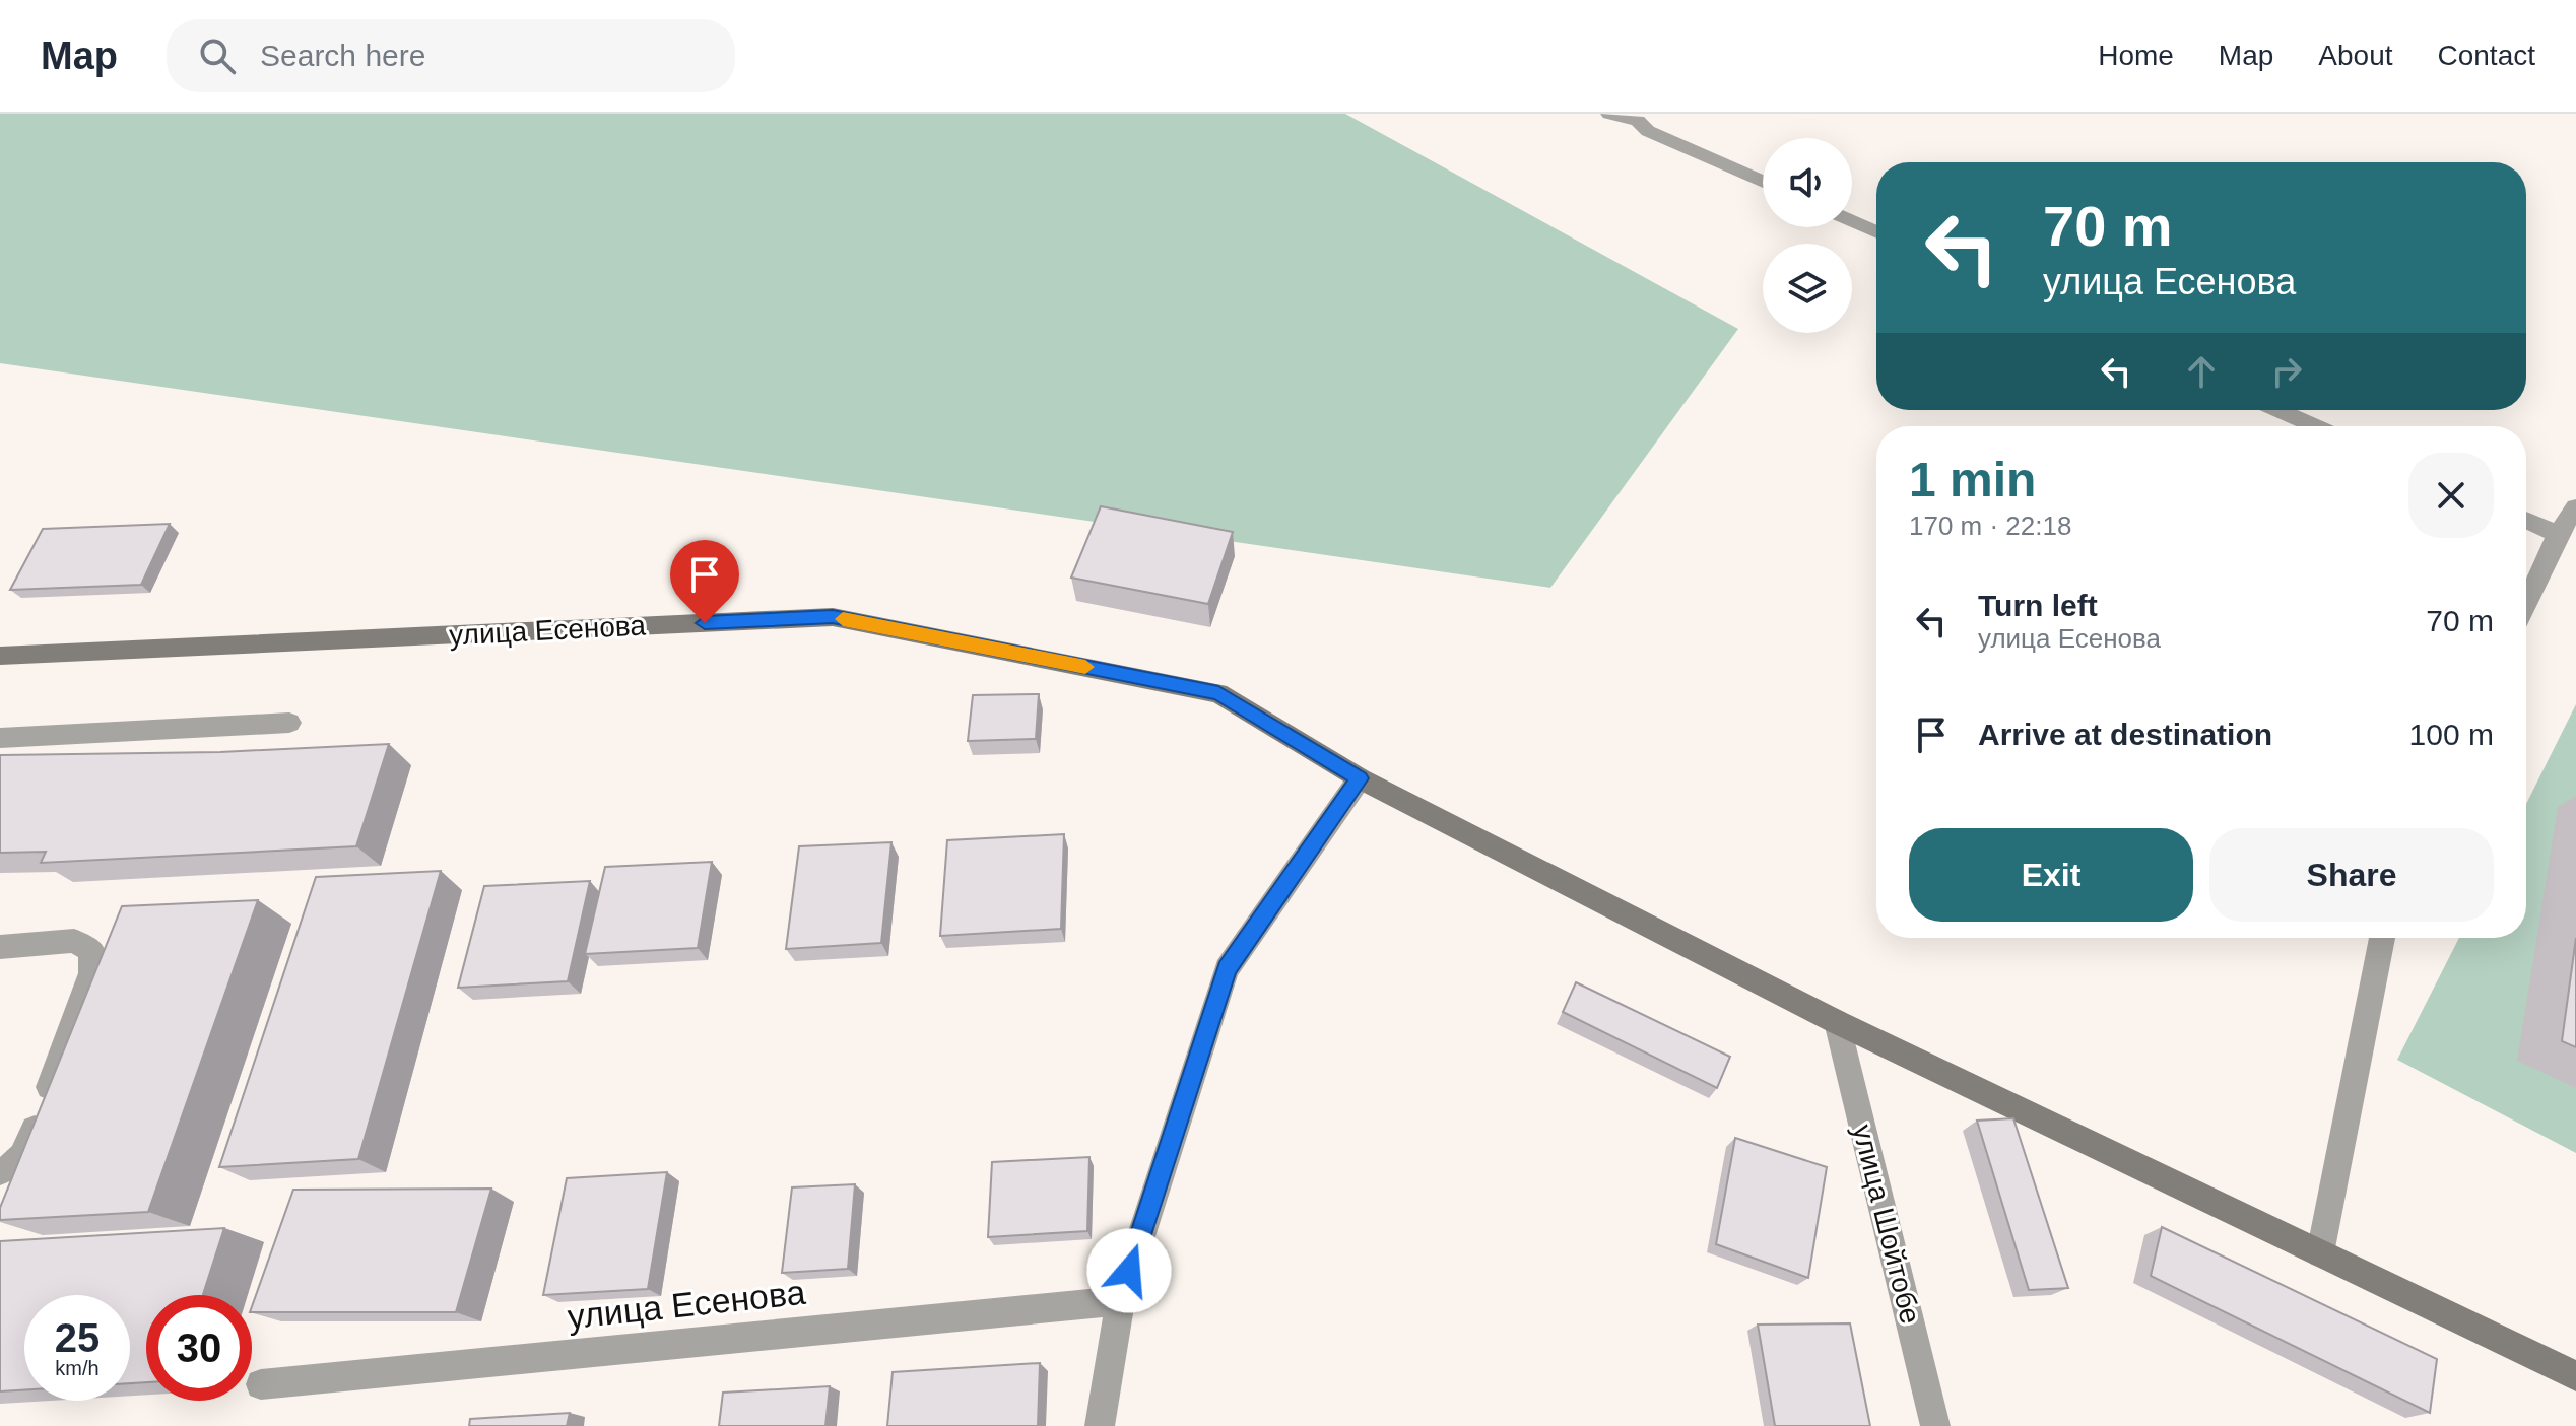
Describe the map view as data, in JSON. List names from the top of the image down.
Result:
{
  "streets": {
    "street": ["улица Есенова", "улица Шойтобе"]
  },
  "crossings": [
    ["улица Есенова", "улица Шойтобе"]
  ],
  "page": {
    "header": "Map",
    "search": "Search here",
    "nav": [
      "Home",
      "Map",
      "About",
      "Contact"
    ],
    "turn": ["70 m", "улица Есенова"],
    "heading": ["1 min", "170 m · 22:18"],
    "list": [
      {
        "name": "Turn left",
        "note": "улица Есенова",
        "value": "70 m"
      },
      {
        "name": "Arrive at destination",
        "value": "100 m"
      }
    ],
    "buttons": ["Exit", "Share"],
    "speed": "25 km/h",
    "limit": "30"
  }
}
